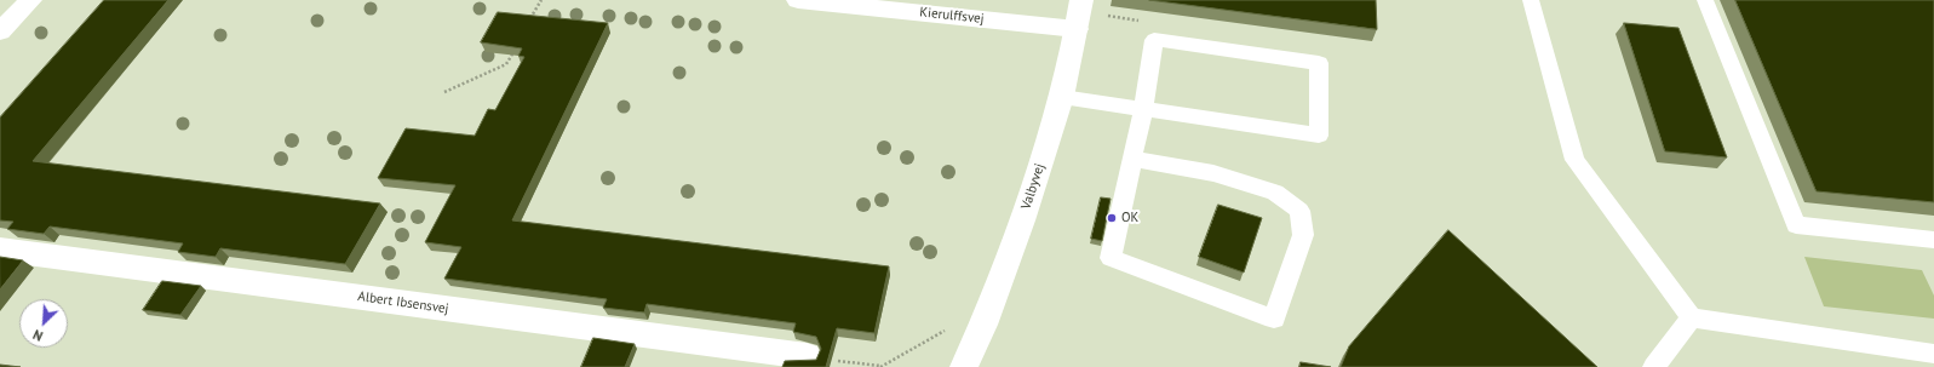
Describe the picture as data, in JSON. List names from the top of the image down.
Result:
{
  "streets": {
    "street": ["Kierulffsvej", "Valbyvej", "Albert Ibsensvej"]
  },
  "crossings": [
    ["Kierulffsvej", "Valbyvej"]
  ],
  "places": ["OK"],
  "north": "bottom left"
}
